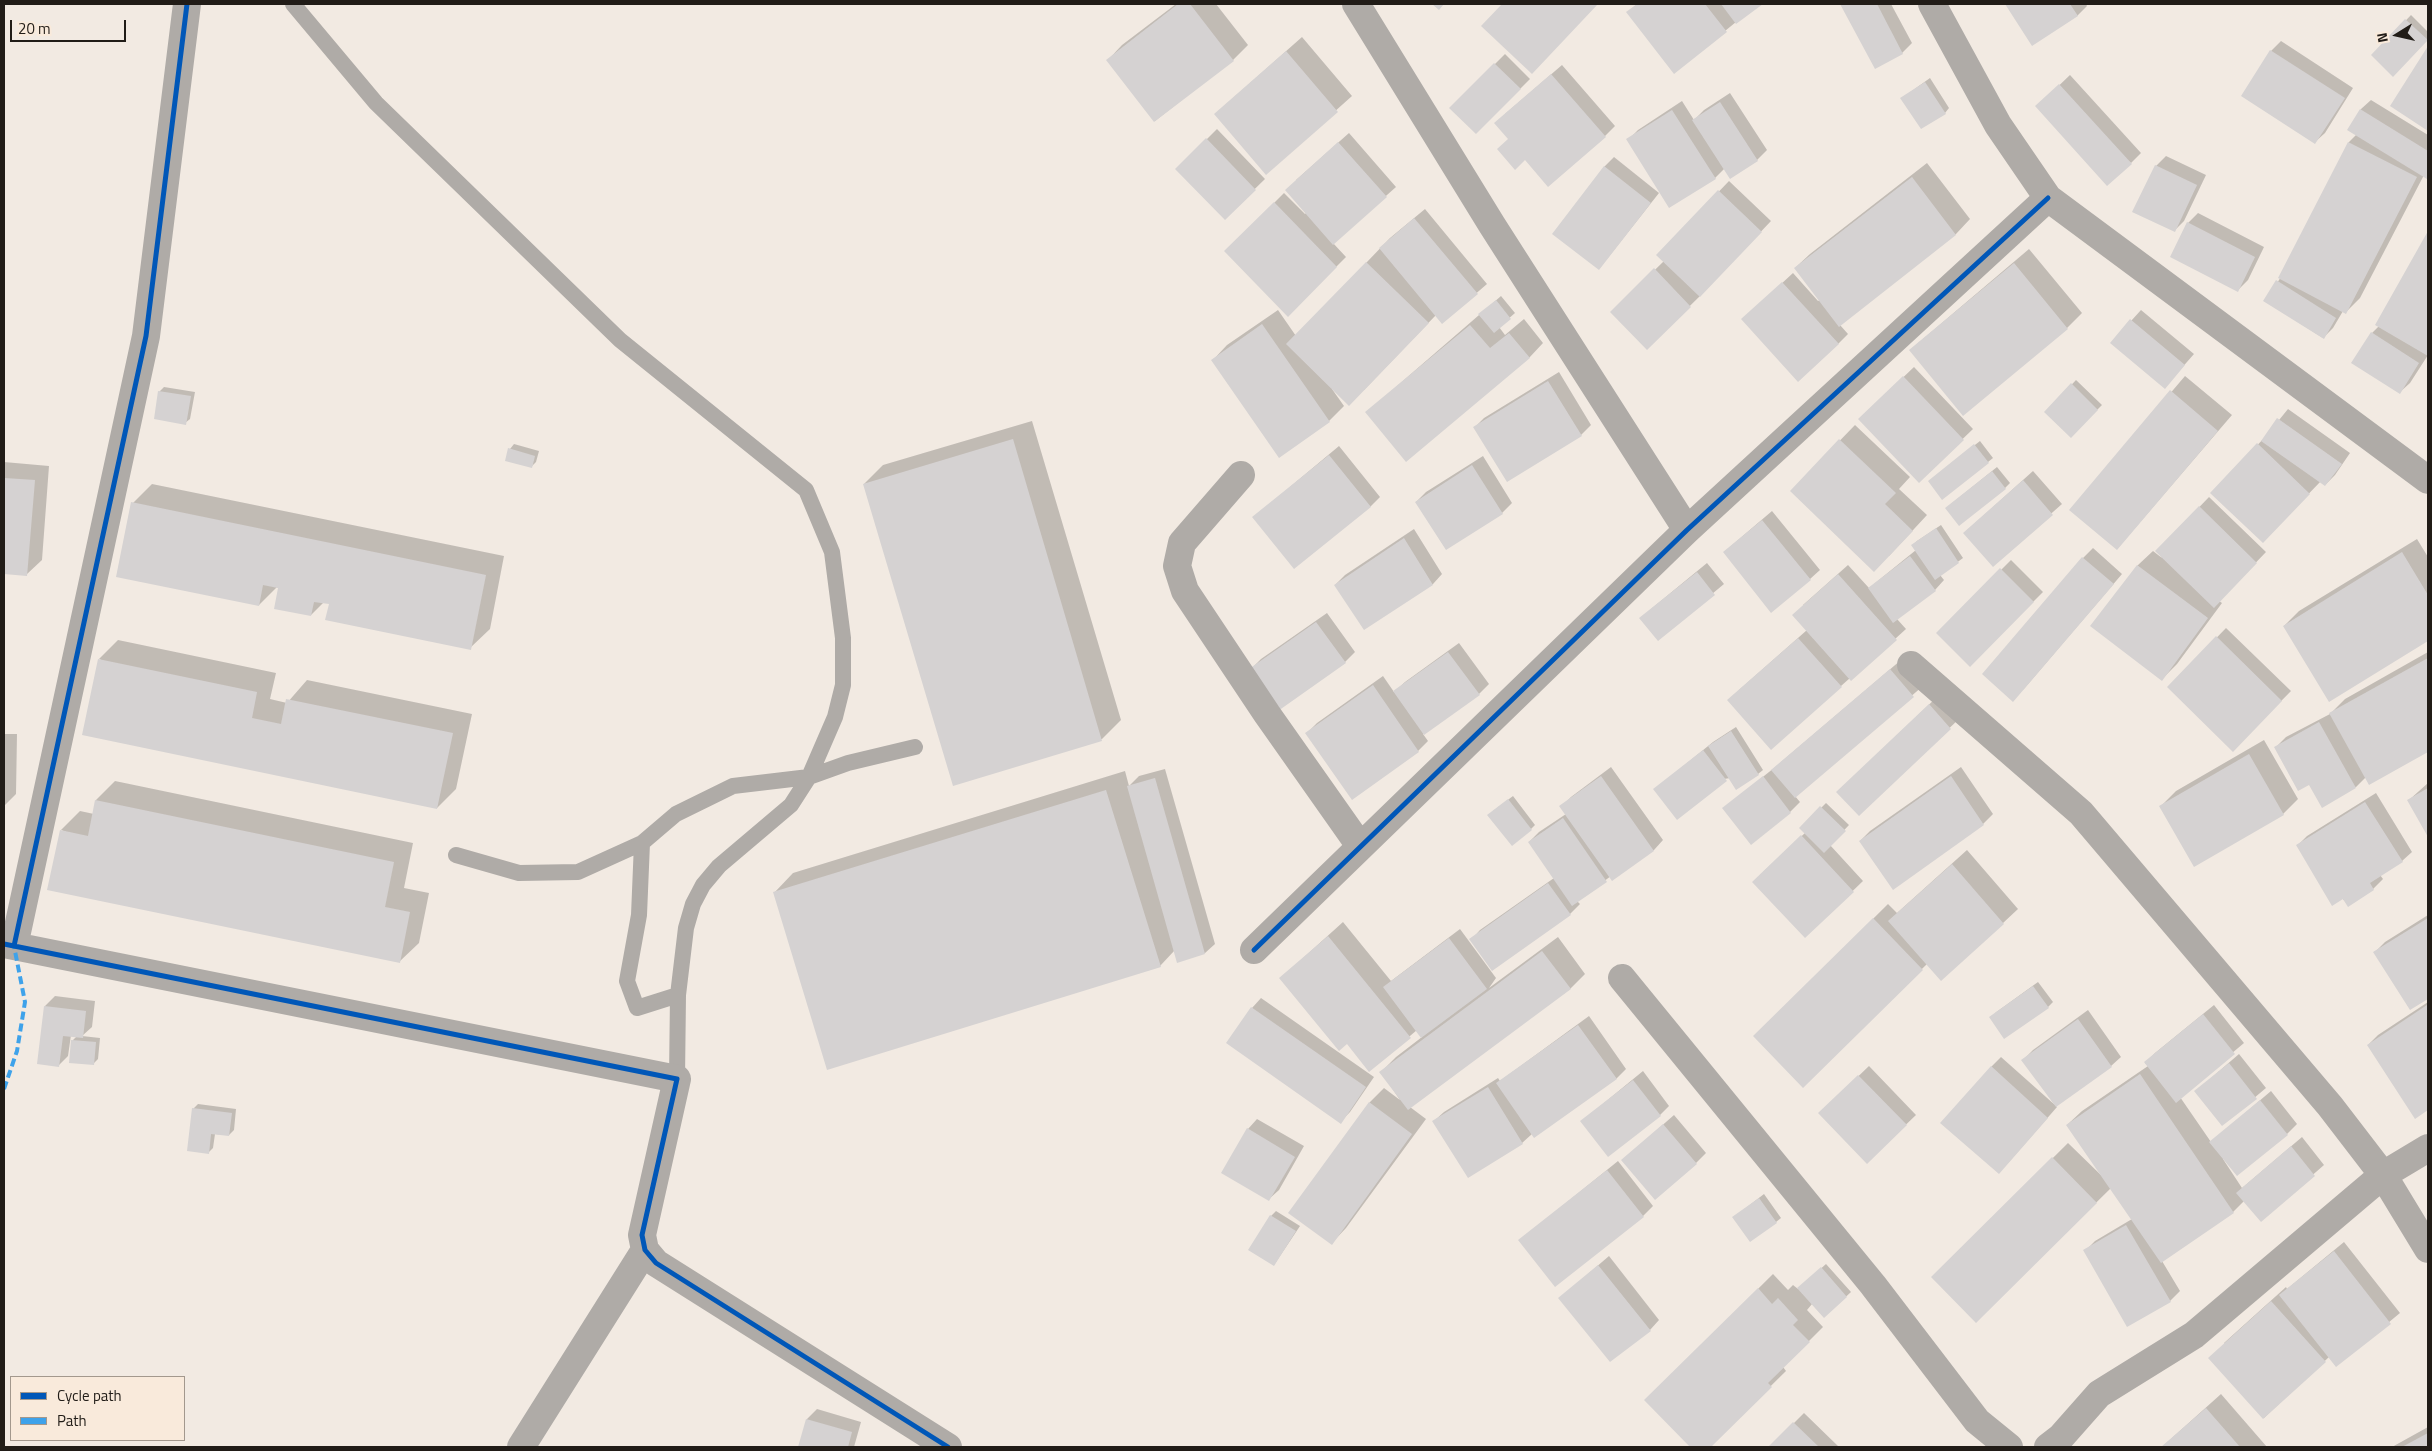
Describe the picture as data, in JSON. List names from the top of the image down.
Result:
{
  "legend": ["Cycle path", "Path"],
  "scale_bar": "20 m",
  "north": "left"
}
